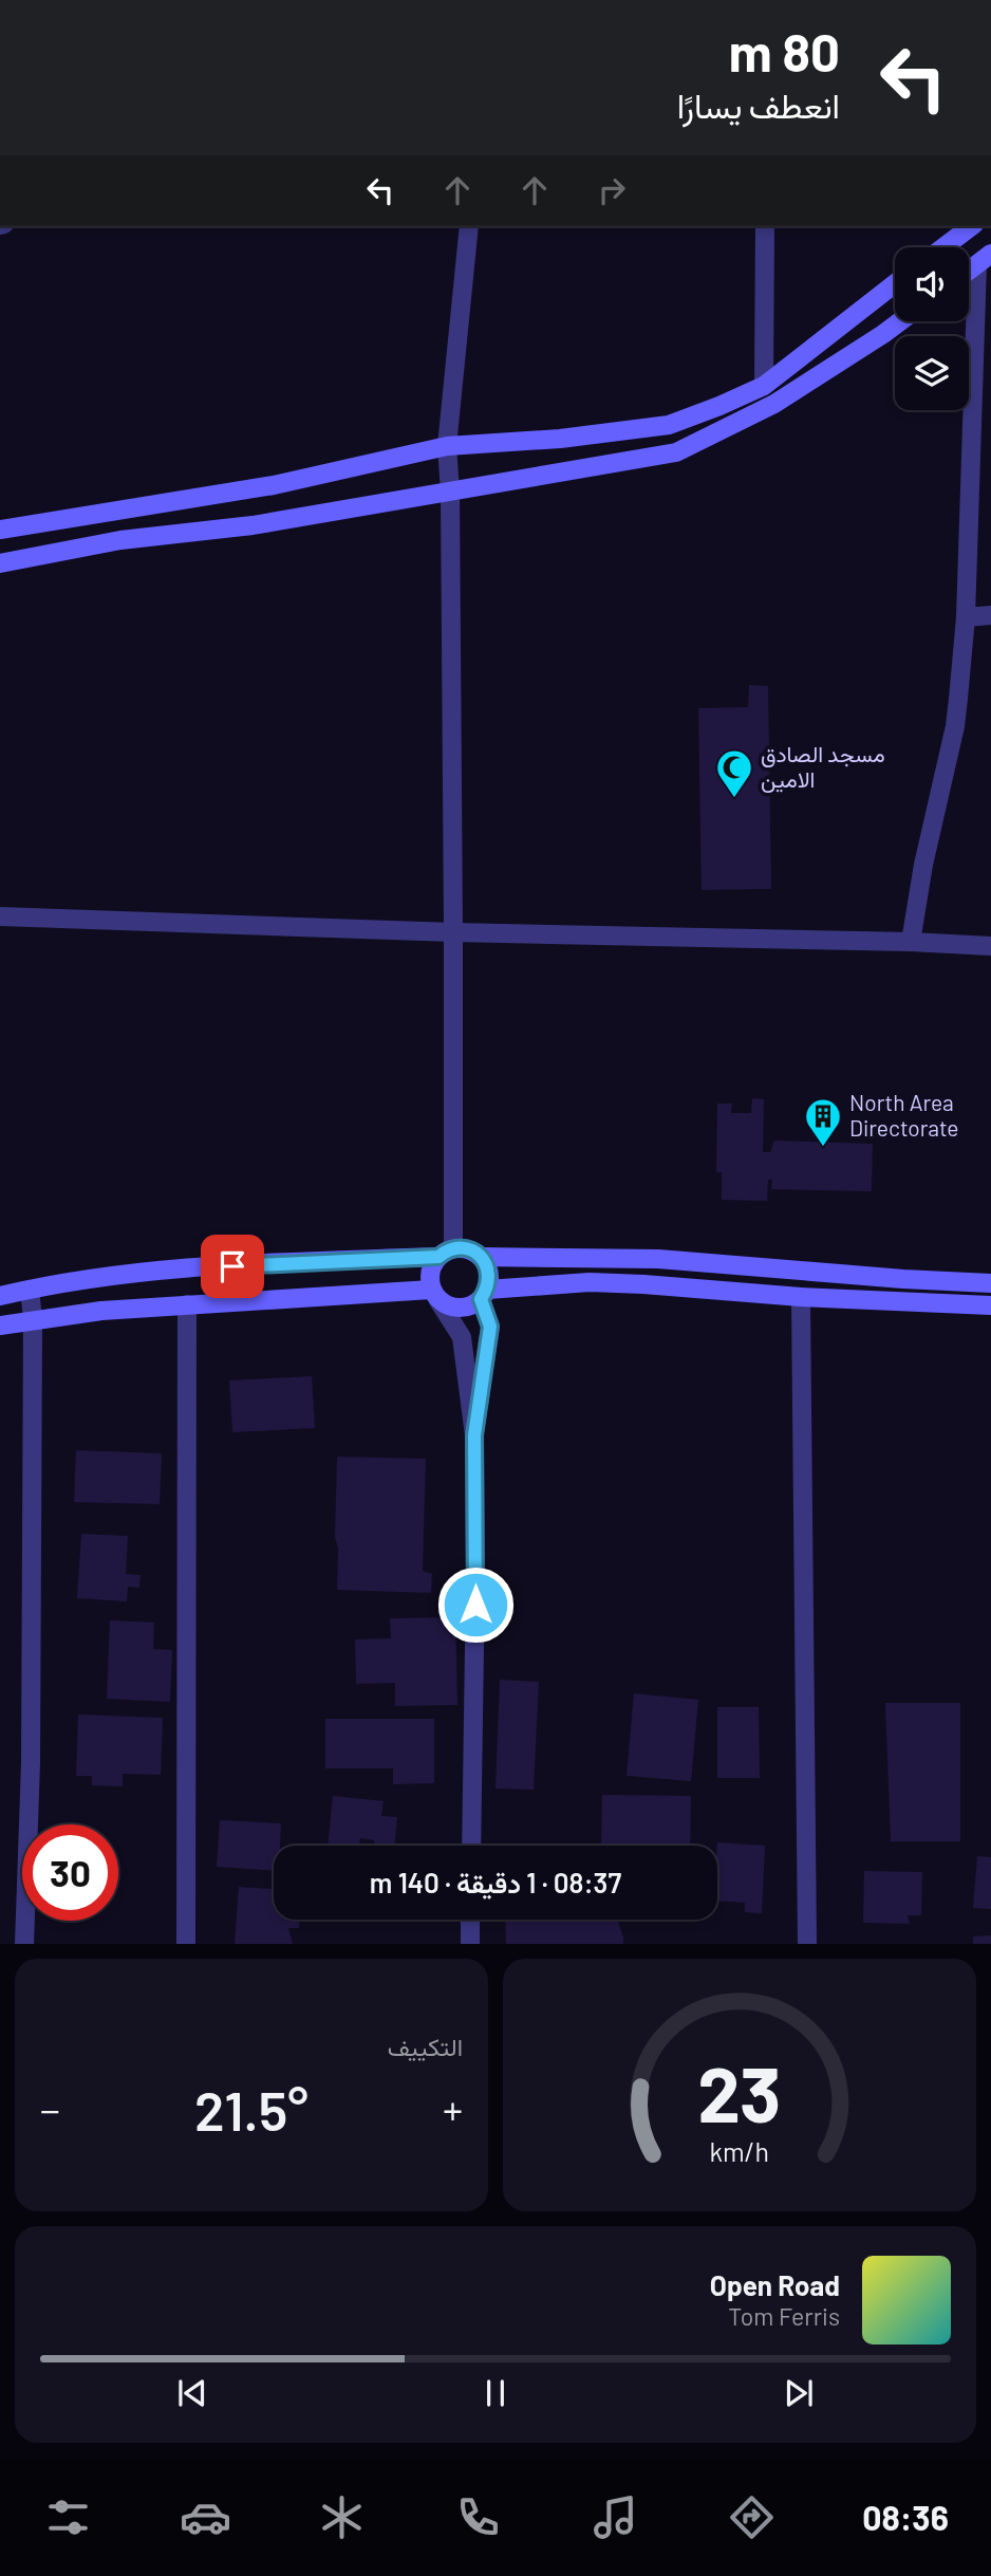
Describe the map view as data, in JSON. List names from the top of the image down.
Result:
{
  "places": {
    "mosque": ["مسجد الصادق الامين"],
    "building": ["North Area Directorate"]
  },
  "page": {
    "turn": ["80 m", "انعطف يسارًا"],
    "limit": "30",
    "trip": "08:37 · 1 دقيقة · 140 m",
    "tile": "التكييف",
    "heat": ["−", "21.5°", "+"],
    "song": ["Open Road", "Tom Ferris"],
    "tabs": "08:36",
    "gauge": ["23", "km/h"]
  }
}
